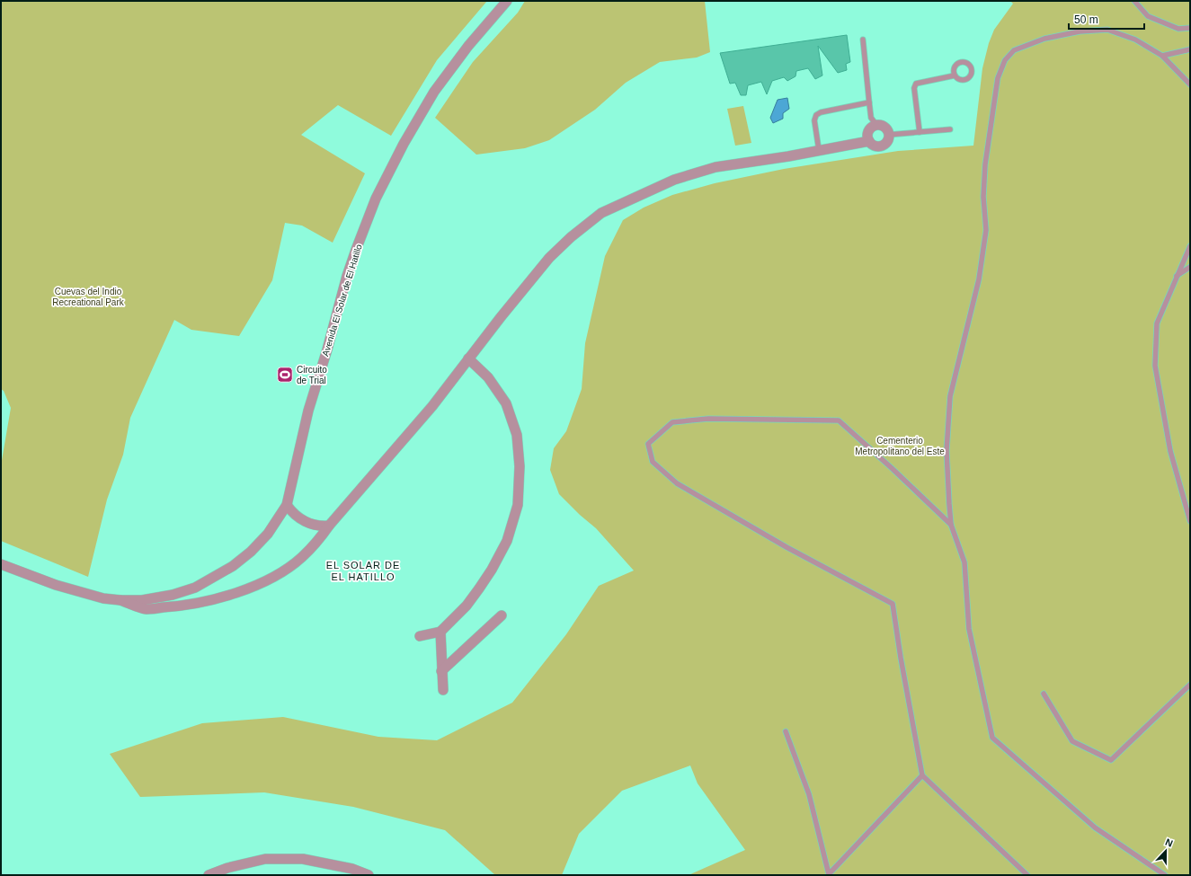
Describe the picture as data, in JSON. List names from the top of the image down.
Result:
{
  "streets": {
    "street": ["Avenida El Solar de El Hatillo"]
  },
  "districts": ["EL SOLAR DE EL HATILLO"],
  "parks": ["Cuevas del Indio Recreational Park", "Cementerio Metropolitano del Este"],
  "places": {
    "sports": ["Circuito de Trial"]
  },
  "scale_bar": "50 m",
  "north": "top"
}
